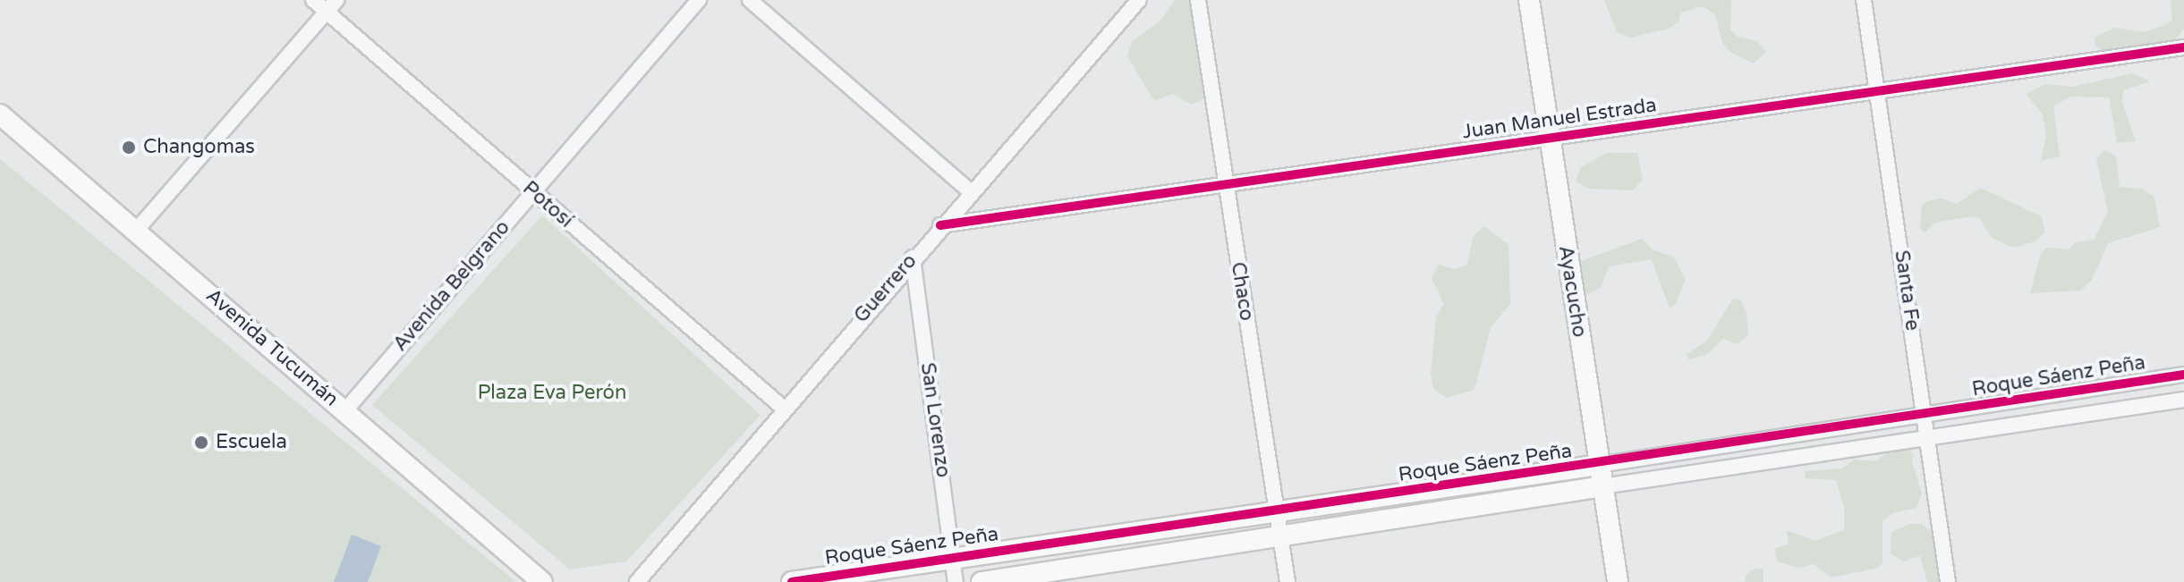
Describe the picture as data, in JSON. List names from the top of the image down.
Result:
{
  "streets": {
    "street": [
      "Juan Manuel Estrada",
      "Potosí",
      "Avenida Belgrano",
      "Guerrero",
      "Santa Fe",
      "Chaco",
      "Ayacucho",
      "Avenida Tucumán",
      "Roque Sáenz Peña",
      "San Lorenzo"
    ]
  },
  "crossings": [
    ["Juan Manuel Estrada", "Guerrero"],
    ["Juan Manuel Estrada", "Santa Fe"],
    ["Juan Manuel Estrada", "Chaco"],
    ["Juan Manuel Estrada", "Ayacucho"],
    ["Potosí", "Avenida Belgrano"],
    ["Potosí", "Guerrero"],
    ["Avenida Belgrano", "Avenida Tucumán"],
    ["Guerrero", "San Lorenzo"],
    ["Santa Fe", "Roque Sáenz Peña"],
    ["Chaco", "Roque Sáenz Peña"],
    ["Ayacucho", "Roque Sáenz Peña"],
    ["Roque Sáenz Peña", "San Lorenzo"]
  ],
  "parks": ["Plaza Eva Perón"],
  "places": ["Changomas", "Escuela"]
}
